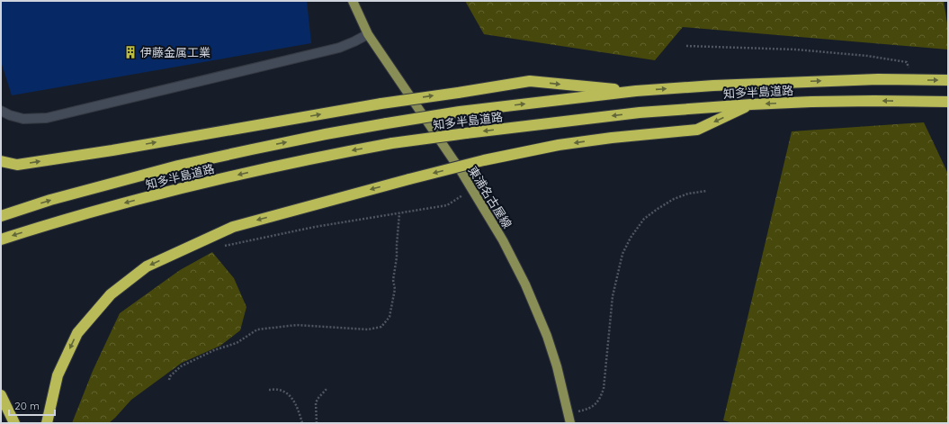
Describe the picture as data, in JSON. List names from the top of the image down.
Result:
{
  "streets": {
    "highway": ["知多半島道路"],
    "main road": ["東浦名古屋線"]
  },
  "places": {
    "building": ["伊藤金属工業"]
  },
  "scale_bar": "20 m"
}
